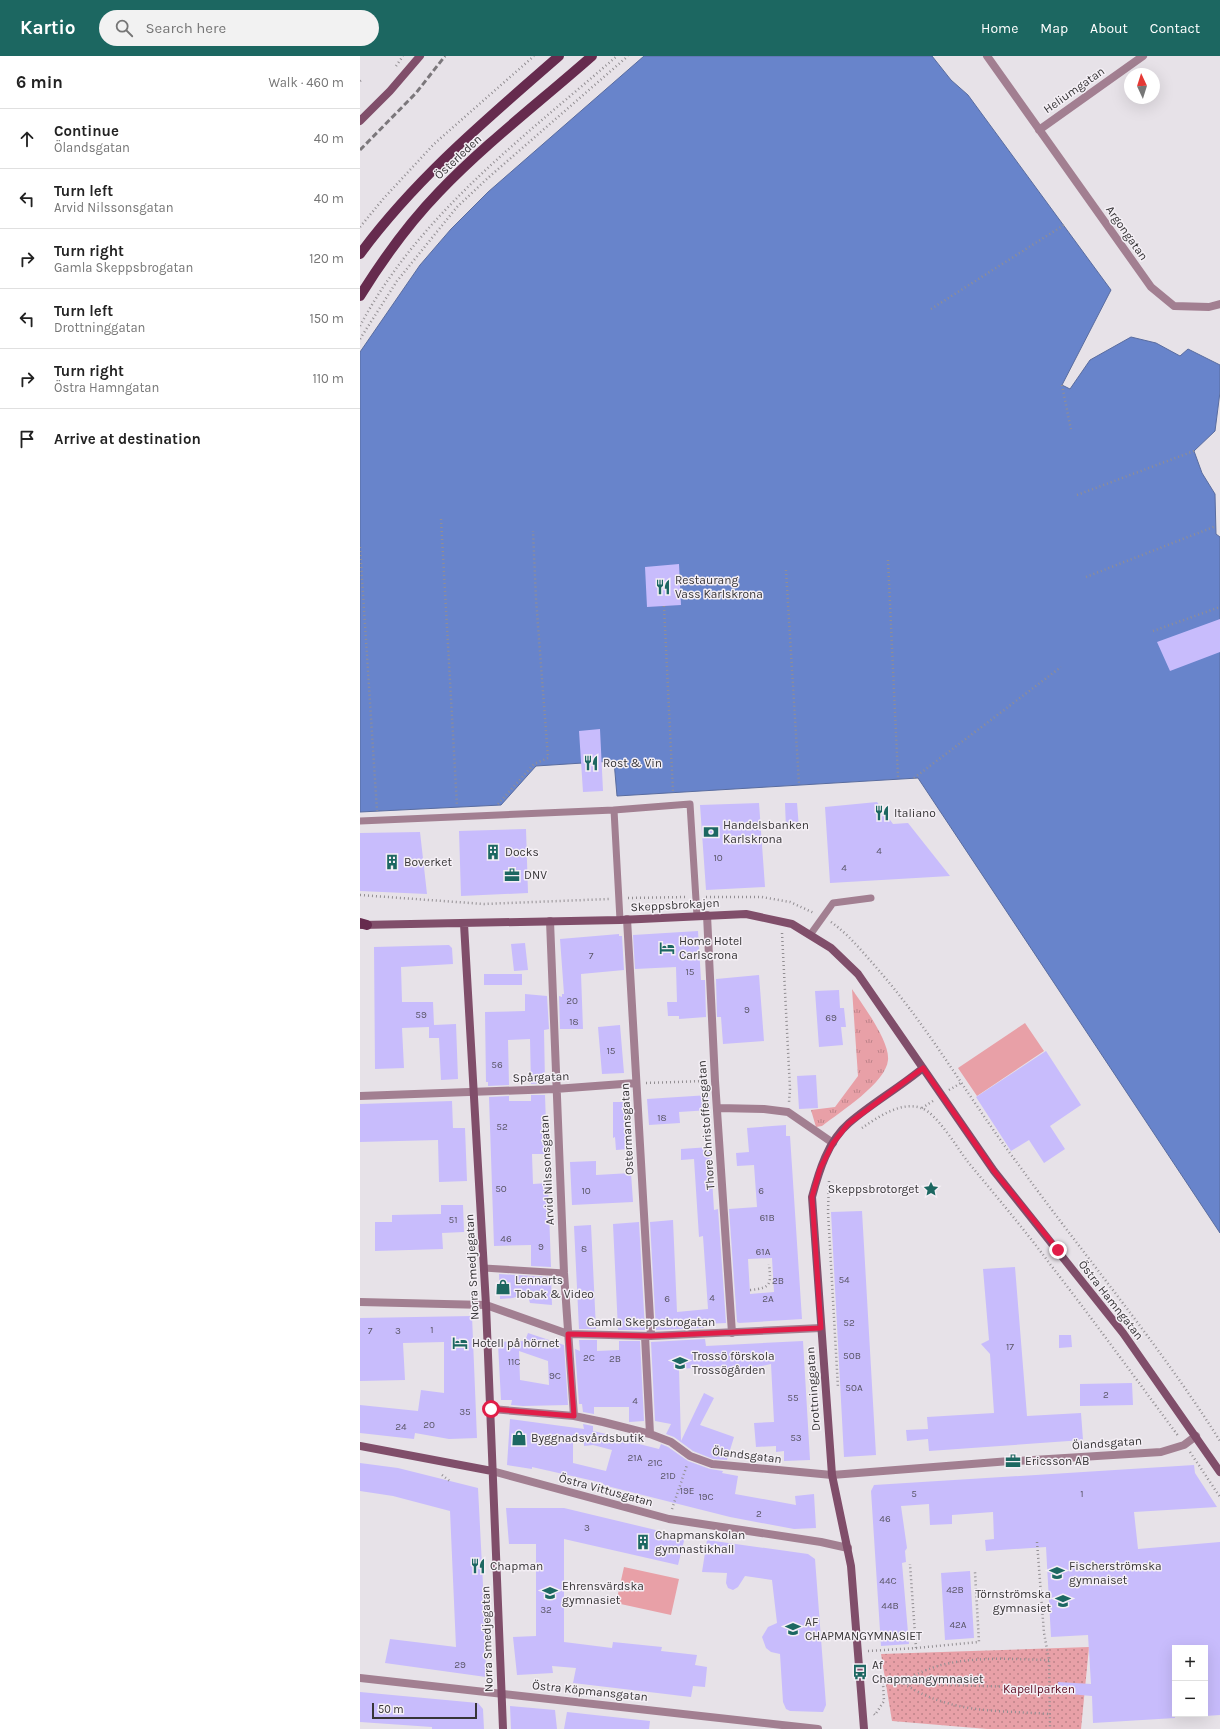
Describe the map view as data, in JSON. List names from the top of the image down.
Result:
{
  "streets": {
    "main road": ["Österleden"],
    "street": [
      "Heliumgatan",
      "Argongatan",
      "Skeppsbrokajen",
      "Spårgatan",
      "Thore Christoffersgatan",
      "Ostermansgatan",
      "Arvid Nilssonsgatan",
      "Norra Smedjegatan",
      "Östra Hamngatan",
      "Gamla Skeppsbrogatan",
      "Drottninggatan",
      "Ölandsgatan",
      "Östra Vittusgatan",
      "Östra Köpmansgatan"
    ]
  },
  "crossings": [
    ["Heliumgatan", "Argongatan"],
    ["Skeppsbrokajen", "Thore Christoffersgatan"],
    ["Skeppsbrokajen", "Ostermansgatan"],
    ["Skeppsbrokajen", "Arvid Nilssonsgatan"],
    ["Skeppsbrokajen", "Norra Smedjegatan"],
    ["Skeppsbrokajen", "Östra Hamngatan"],
    ["Skeppsbrokajen", "Drottninggatan"],
    ["Spårgatan", "Ostermansgatan"],
    ["Spårgatan", "Arvid Nilssonsgatan"],
    ["Spårgatan", "Norra Smedjegatan"],
    ["Thore Christoffersgatan", "Gamla Skeppsbrogatan"],
    ["Ostermansgatan", "Gamla Skeppsbrogatan"],
    ["Ostermansgatan", "Ölandsgatan"],
    ["Arvid Nilssonsgatan", "Gamla Skeppsbrogatan"],
    ["Arvid Nilssonsgatan", "Ölandsgatan"],
    ["Norra Smedjegatan", "Gamla Skeppsbrogatan"],
    ["Norra Smedjegatan", "Ölandsgatan"],
    ["Norra Smedjegatan", "Östra Vittusgatan"],
    ["Norra Smedjegatan", "Östra Köpmansgatan"],
    ["Östra Hamngatan", "Drottninggatan"],
    ["Östra Hamngatan", "Ölandsgatan"],
    ["Gamla Skeppsbrogatan", "Drottninggatan"],
    ["Drottninggatan", "Ölandsgatan"],
    ["Drottninggatan", "Östra Vittusgatan"]
  ],
  "parks": ["Kapellparken"],
  "places": {
    "restaurant": [
      "Restaurang Vass Karlskrona",
      "Rost & Vin",
      "Italiano",
      "Chapman"
    ],
    "bank": ["Handelsbanken Karlskrona"],
    "building": ["Docks", "Boverket", "Chapmanskolan gymnastikhall"],
    "office": ["DNV", "Ericsson AB"],
    "hotel": ["Home Hotel Carlscrona", "Hotell på hörnet"],
    "place": ["Skeppsbrotorget"],
    "shop": ["Lennarts Tobak & Video", "Byggnadsvårdsbutik"],
    "school or university": [
      "Trossö förskola Trossögården",
      "Fischerströmska gymnaiset",
      "Ehrensvärdska gymnasiet",
      "Törnströmska gymnasiet",
      "AF CHAPMANGYMNASIET"
    ],
    "bus stop": ["Af Chapmangymnasiet"]
  },
  "house_numbers": [
    "4",
    "10",
    "4",
    "7",
    "15",
    "20",
    "9",
    "59",
    "69",
    "18",
    "15",
    "56",
    "18",
    "52",
    "50",
    "10",
    "6",
    "61B",
    "51",
    "46",
    "9",
    "8",
    "61A",
    "54",
    "2B",
    "4",
    "6",
    "2A",
    "52",
    "1",
    "7",
    "3",
    "17",
    "50B",
    "2C",
    "2B",
    "11C",
    "9C",
    "50A",
    "2",
    "55",
    "4",
    "35",
    "20",
    "24",
    "53",
    "21A",
    "21C",
    "21D",
    "19E",
    "5",
    "1",
    "19C",
    "2",
    "46",
    "3",
    "44C",
    "42B",
    "44B",
    "32",
    "42A",
    "29"
  ],
  "scale_bar": "50 m",
  "north": "top",
  "page": {
    "header": "Kartio",
    "search": "Search here",
    "nav": [
      "Home",
      "Map",
      "About",
      "Contact"
    ],
    "heading": ["6 min", "Walk · 460 m"],
    "list": [
      ["Continue", "Ölandsgatan", "40 m"],
      ["Turn left", "Arvid Nilssonsgatan", "40 m"],
      ["Turn right", "Gamla Skeppsbrogatan", "120 m"],
      ["Turn left", "Drottninggatan", "150 m"],
      ["Turn right", "Östra Hamngatan", "110 m"],
      "Arrive at destination"
    ],
    "map_buttons": ["+", "−"],
    "scale": "50 m"
  }
}
